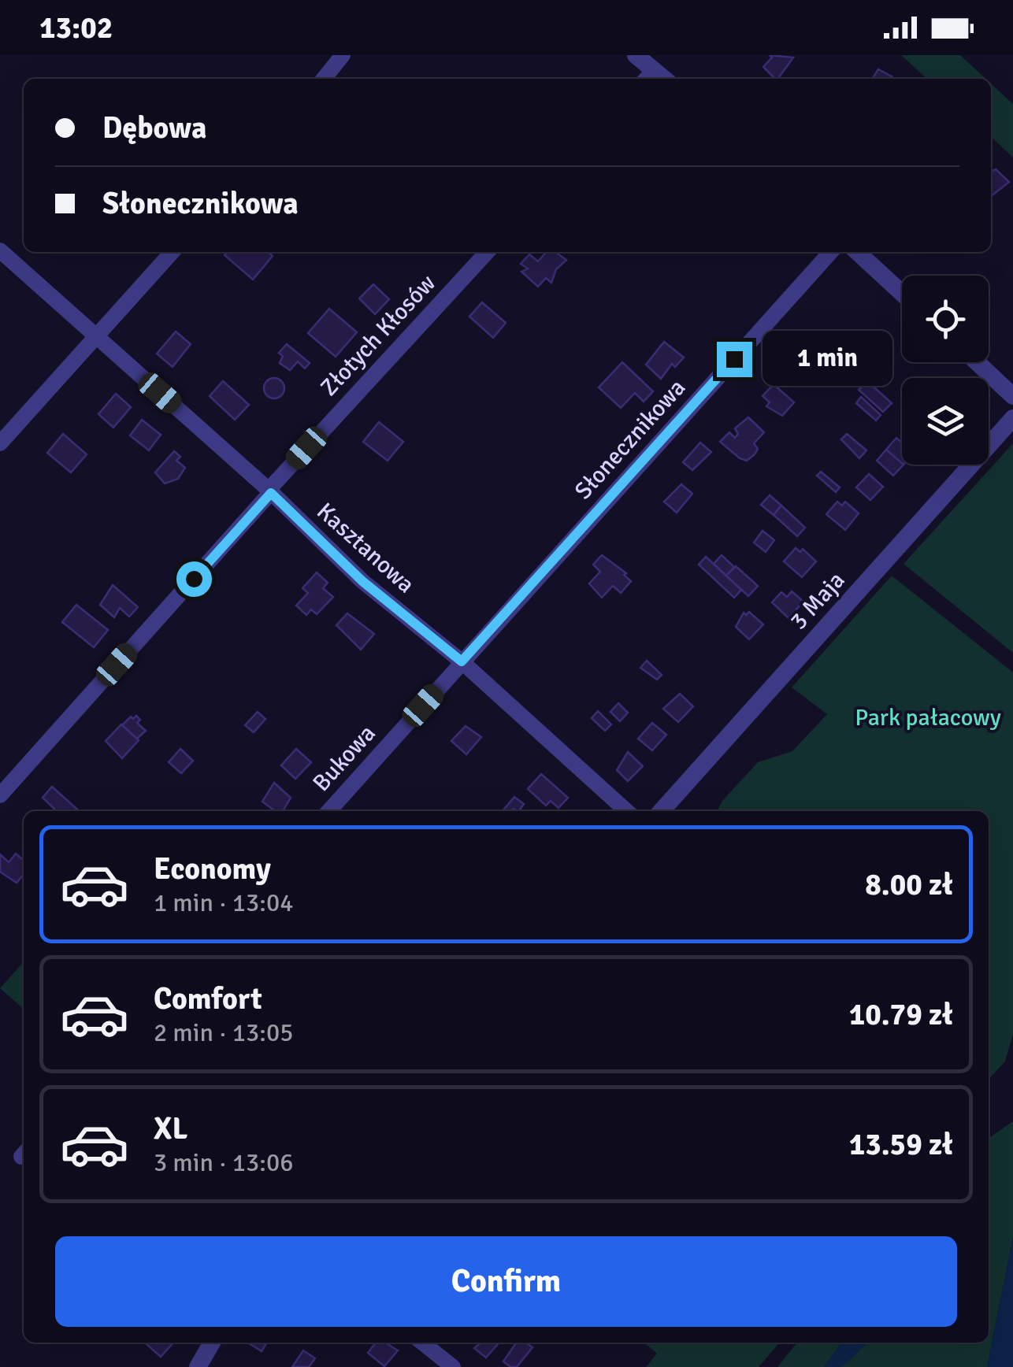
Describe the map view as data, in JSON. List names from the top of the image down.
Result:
{
  "streets": {
    "street": [
      "Złotych Kłosów",
      "Słonecznikowa",
      "Kasztanowa",
      "3 Maja",
      "Bukowa"
    ]
  },
  "crossings": [
    ["Złotych Kłosów", "Kasztanowa"],
    ["Słonecznikowa", "Kasztanowa"],
    ["Słonecznikowa", "Bukowa"],
    ["Kasztanowa", "Bukowa"]
  ],
  "parks": ["Park pałacowy"],
  "page": {
    "status": "13:02",
    "banner": ["Dębowa", "Słonecznikowa"],
    "bubble": "1 min",
    "list": [
      {
        "name": "Economy",
        "note": "1 min · 13:04",
        "value": "8.00 zł"
      },
      {
        "name": "Comfort",
        "note": "2 min · 13:05",
        "value": "10.79 zł"
      },
      {
        "name": "XL",
        "note": "3 min · 13:06",
        "value": "13.59 zł"
      }
    ],
    "buttons": "Confirm"
  }
}
